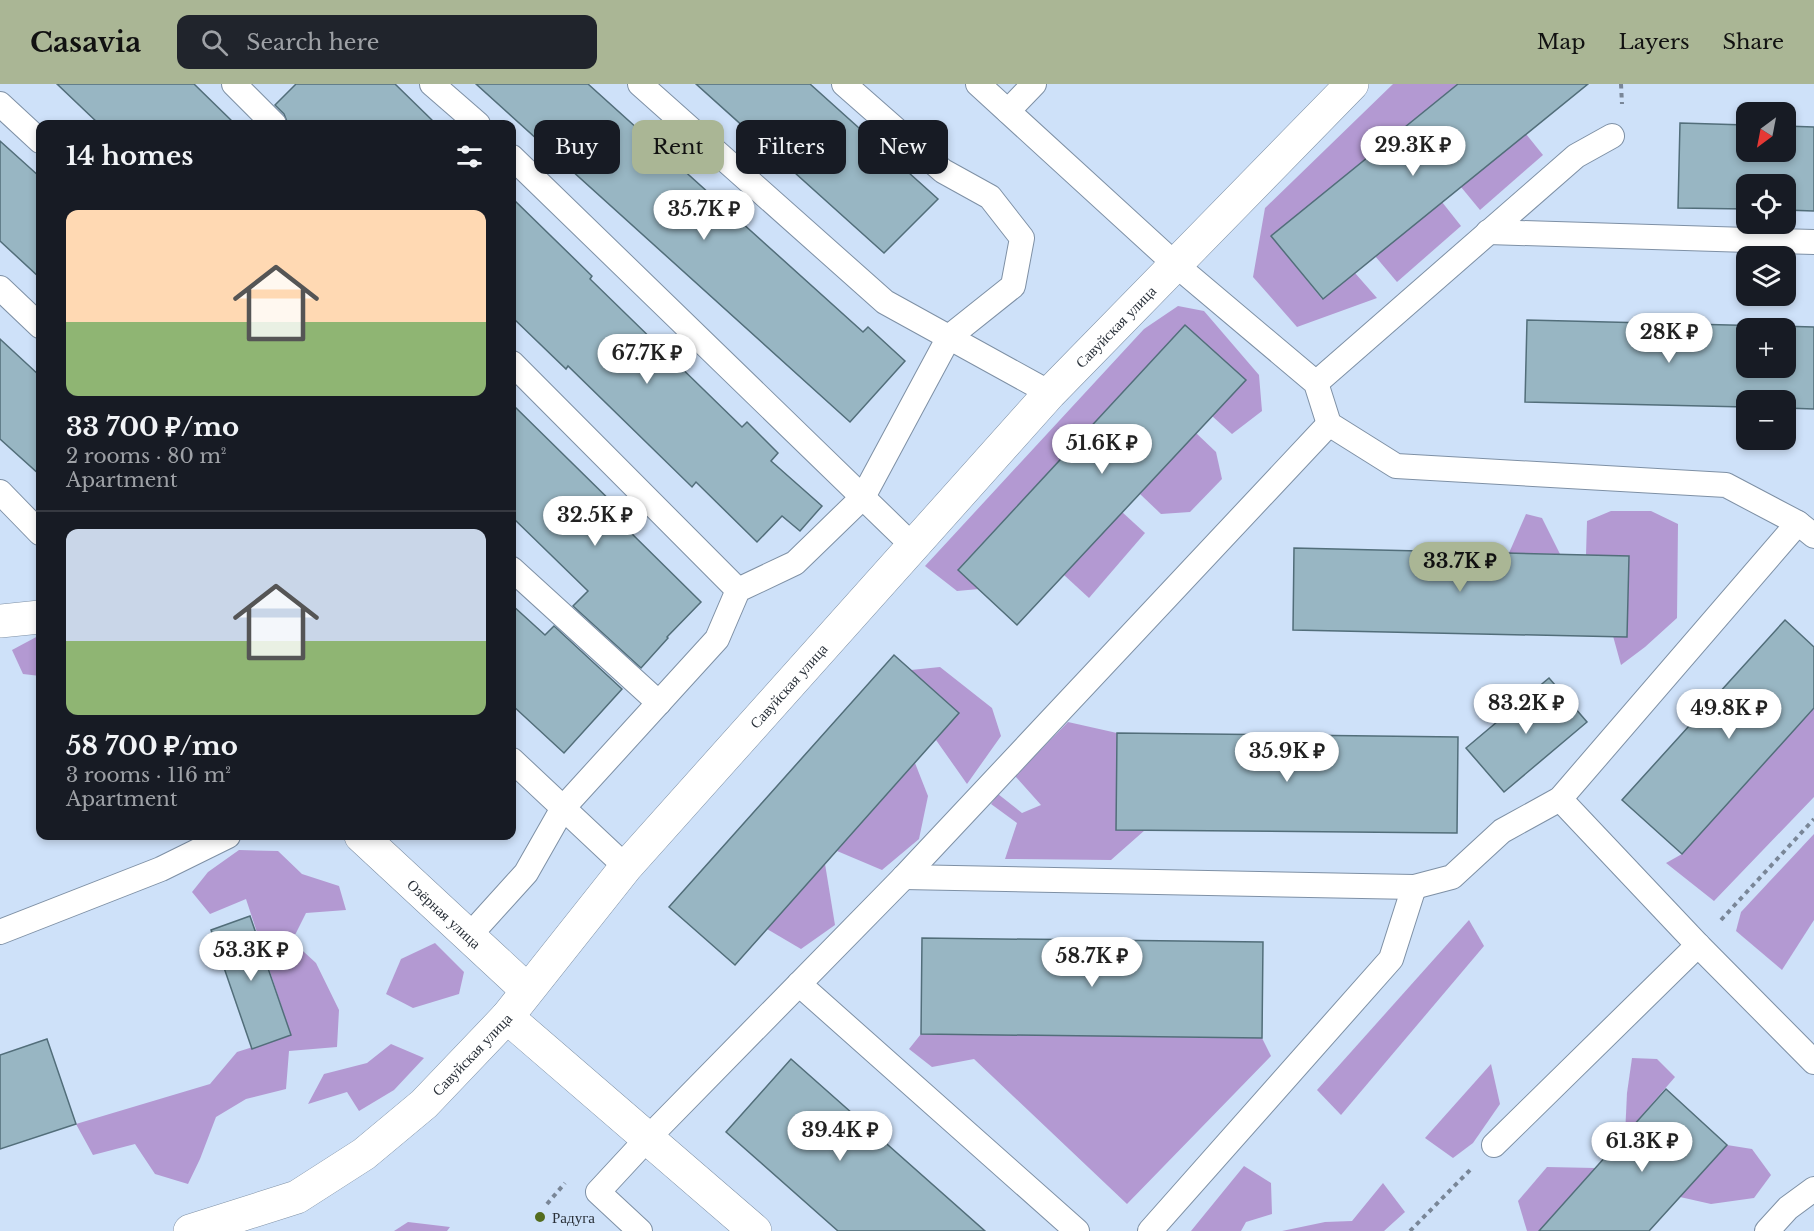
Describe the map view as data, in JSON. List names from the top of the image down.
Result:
{
  "streets": {
    "street": ["Савуйская улица", "Озёрная улица"]
  },
  "crossings": [
    ["Савуйская улица", "Озёрная улица"]
  ],
  "places": ["Радуга"],
  "north": "bottom left",
  "page": {
    "header": "Casavia",
    "search": "Search here",
    "nav": ["Map", "Layers", "Share"],
    "map_buttons": ["+", "−"],
    "chip": [
      "Buy",
      "Rent",
      "Filters",
      "New"
    ],
    "heading": "14 homes",
    "price": [
      "29.3K ₽",
      "35.7K ₽",
      "28K ₽",
      "67.7K ₽",
      "51.6K ₽",
      "32.5K ₽",
      "33.7K ₽",
      "83.2K ₽",
      "49.8K ₽",
      "35.9K ₽",
      "53.3K ₽",
      "58.7K ₽",
      "39.4K ₽",
      "61.3K ₽"
    ],
    "list": [
      {
        "name": "33 700 ₽/mo",
        "note": "2 rooms · 80 m² · Apartment"
      },
      {
        "name": "58 700 ₽/mo",
        "note": "3 rooms · 116 m² · Apartment"
      }
    ]
  }
}
